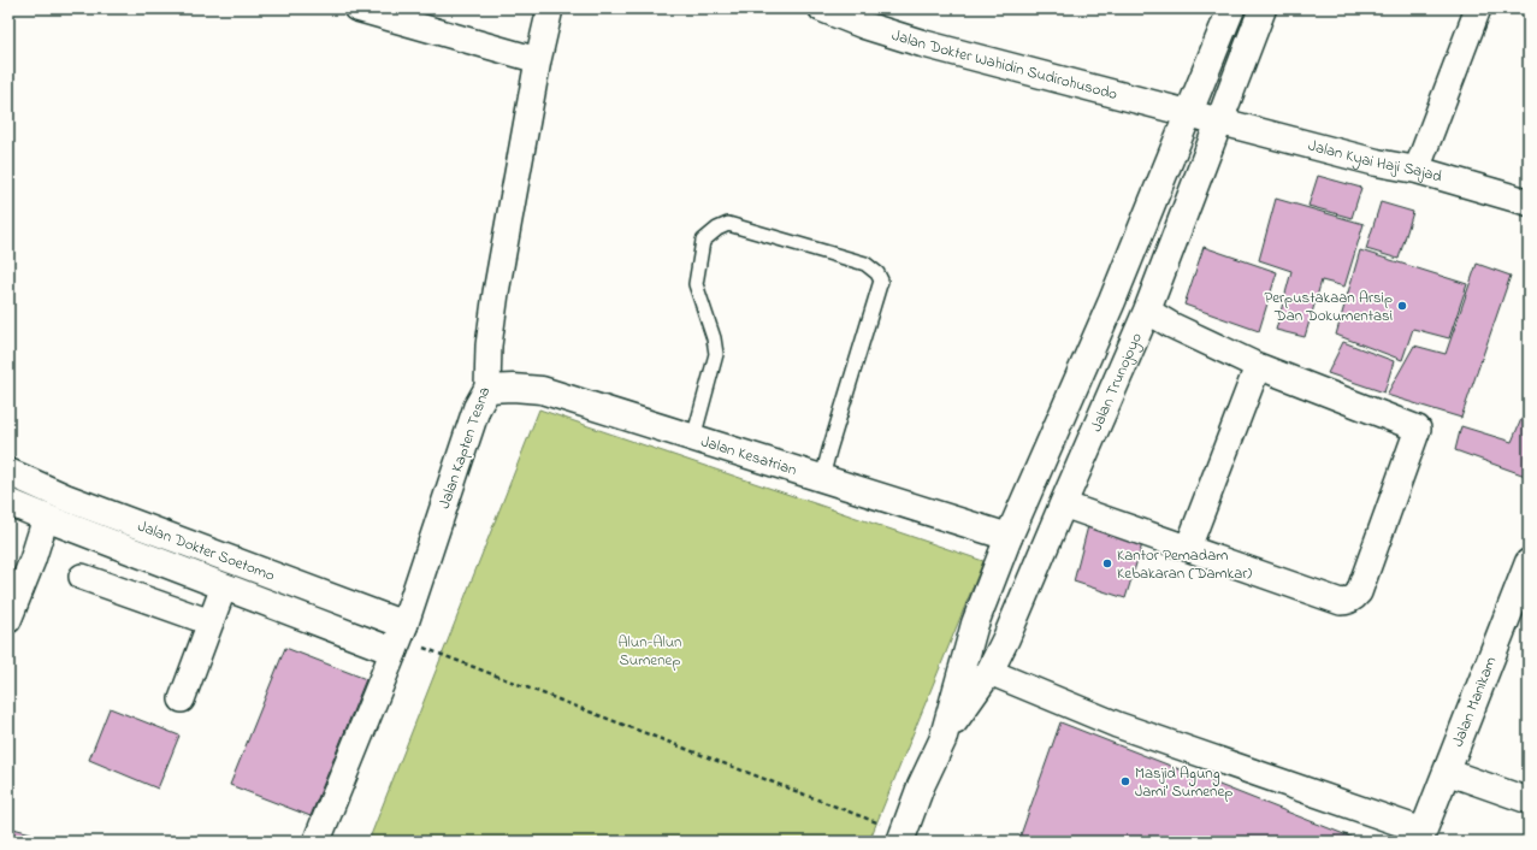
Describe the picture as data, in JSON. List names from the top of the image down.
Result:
{
  "streets": {
    "main road": [
      "Jalan Dokter Wahidin Sudirohusodo",
      "Jalan Kyai Haji Sajad",
      "Jalan Trunojoyo",
      "Jalan Kapten Tesna",
      "Jalan Kesatrian",
      "Jalan Dokter Soetomo",
      "Jalan Manikam"
    ]
  },
  "crossings": [
    ["Jalan Dokter Wahidin Sudirohusodo", "Jalan Kyai Haji Sajad"],
    ["Jalan Dokter Wahidin Sudirohusodo", "Jalan Trunojoyo"],
    ["Jalan Kyai Haji Sajad", "Jalan Trunojoyo"],
    ["Jalan Trunojoyo", "Jalan Kesatrian"],
    ["Jalan Kapten Tesna", "Jalan Kesatrian"],
    ["Jalan Kapten Tesna", "Jalan Dokter Soetomo"]
  ],
  "parks": ["Alun-Alun Sumenep"],
  "places": ["Perpustakaan Arsip Dan Dokumentasi", "Kantor Pemadam Kebakaran (Damkar)", "Masjid Agung Jami' Sumenep"]
}
